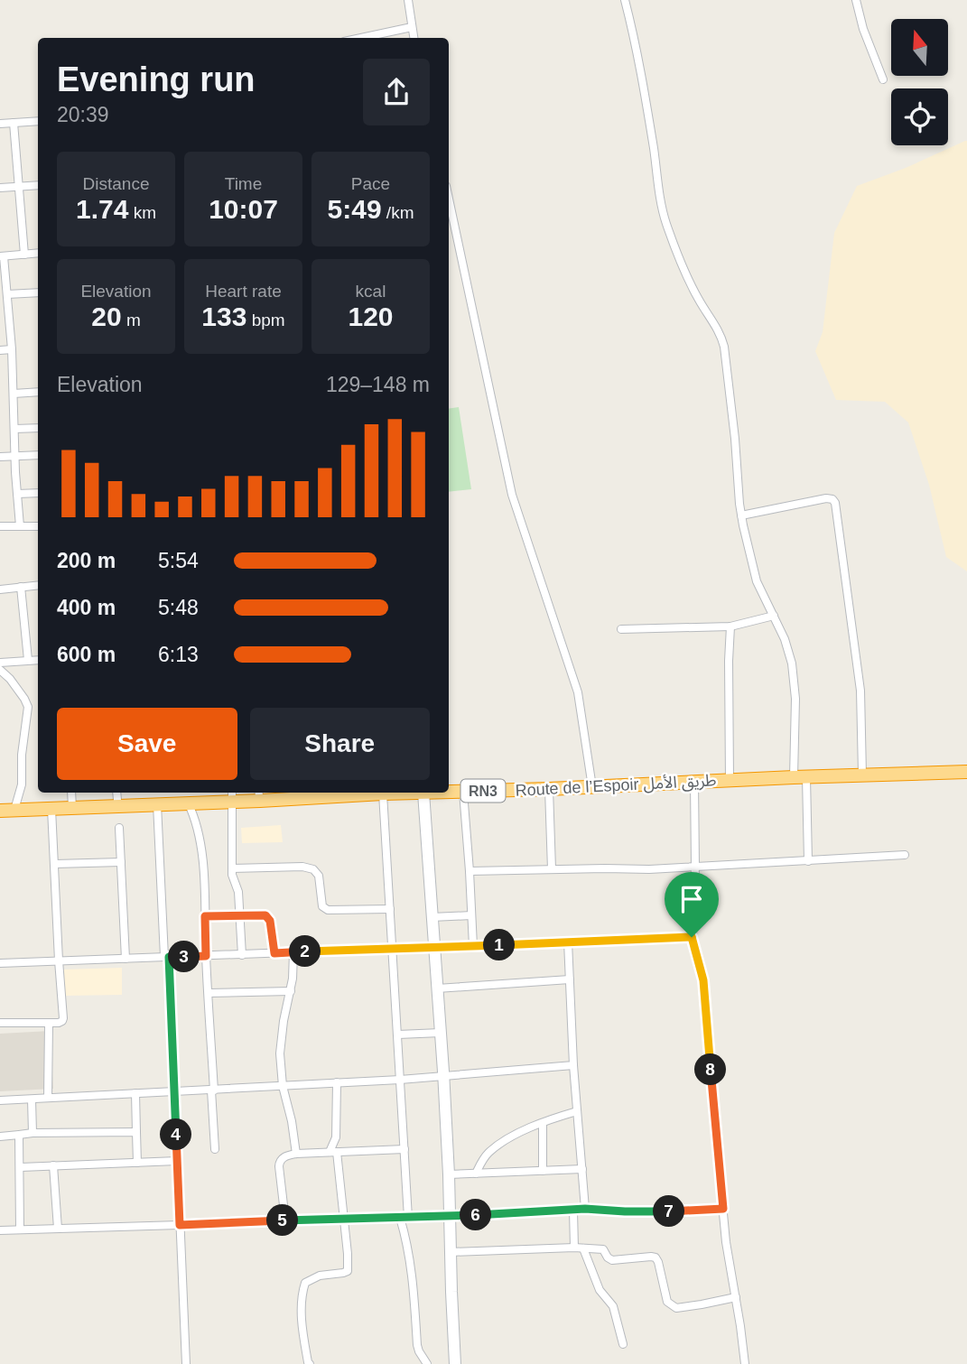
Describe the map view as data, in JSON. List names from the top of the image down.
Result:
{
  "streets": {
    "highway": ["Route de l’Espoir طريق الأمل", "RN3"]
  },
  "north": "top",
  "page": {
    "heading": ["Evening run", "20:39"],
    "stats": [
      ["Distance", "1.74 km"],
      ["Time", "10:07"],
      ["Pace", "5:49 /km"],
      ["Elevation", "20 m"],
      ["Heart rate", "133 bpm"],
      ["kcal", "120"]
    ],
    "chart": ["Elevation", "129–148 m"],
    "list": [
      {
        "name": "200 m",
        "note": "5:54"
      },
      {
        "name": "400 m",
        "note": "5:48"
      },
      {
        "name": "600 m",
        "note": "6:13"
      }
    ],
    "buttons": ["Save", "Share"],
    "pins": [
      "1",
      "2",
      "3",
      "8",
      "4",
      "7",
      "6",
      "5"
    ]
  }
}
